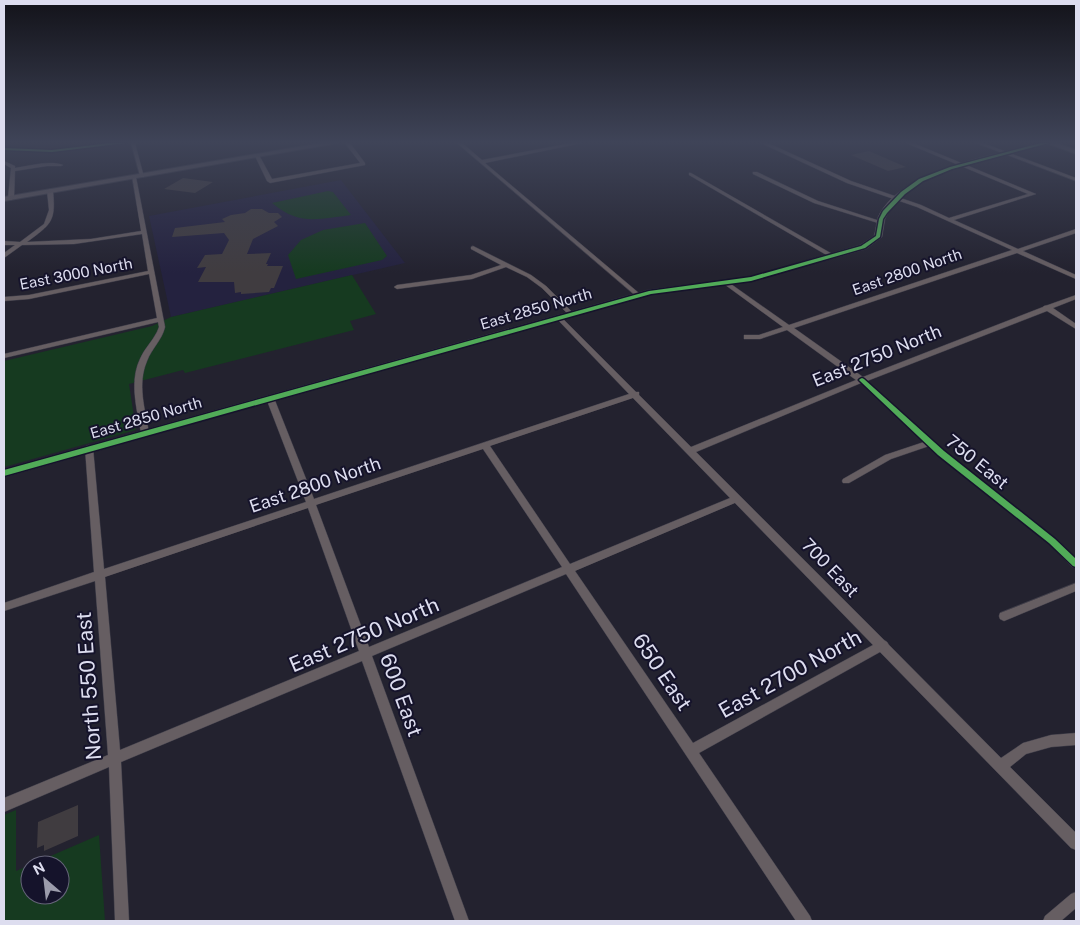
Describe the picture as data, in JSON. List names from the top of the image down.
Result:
{
  "streets": {
    "street": [
      "East 2800 North",
      "East 3000 North",
      "East 2850 North",
      "East 2750 North",
      "750 East",
      "700 East",
      "650 East",
      "East 2700 North",
      "North 550 East",
      "600 East"
    ]
  },
  "crossings": [
    ["East 2800 North", "750 East"],
    ["East 2800 North", "700 East"],
    ["East 2800 North", "650 East"],
    ["East 2800 North", "North 550 East"],
    ["East 2800 North", "600 East"],
    ["East 2850 North", "750 East"],
    ["East 2850 North", "700 East"],
    ["East 2850 North", "North 550 East"],
    ["East 2850 North", "600 East"],
    ["East 2750 North", "750 East"],
    ["East 2750 North", "700 East"],
    ["East 2750 North", "650 East"],
    ["East 2750 North", "North 550 East"],
    ["East 2750 North", "600 East"],
    ["700 East", "East 2700 North"],
    ["650 East", "East 2700 North"]
  ],
  "north": "top left"
}
